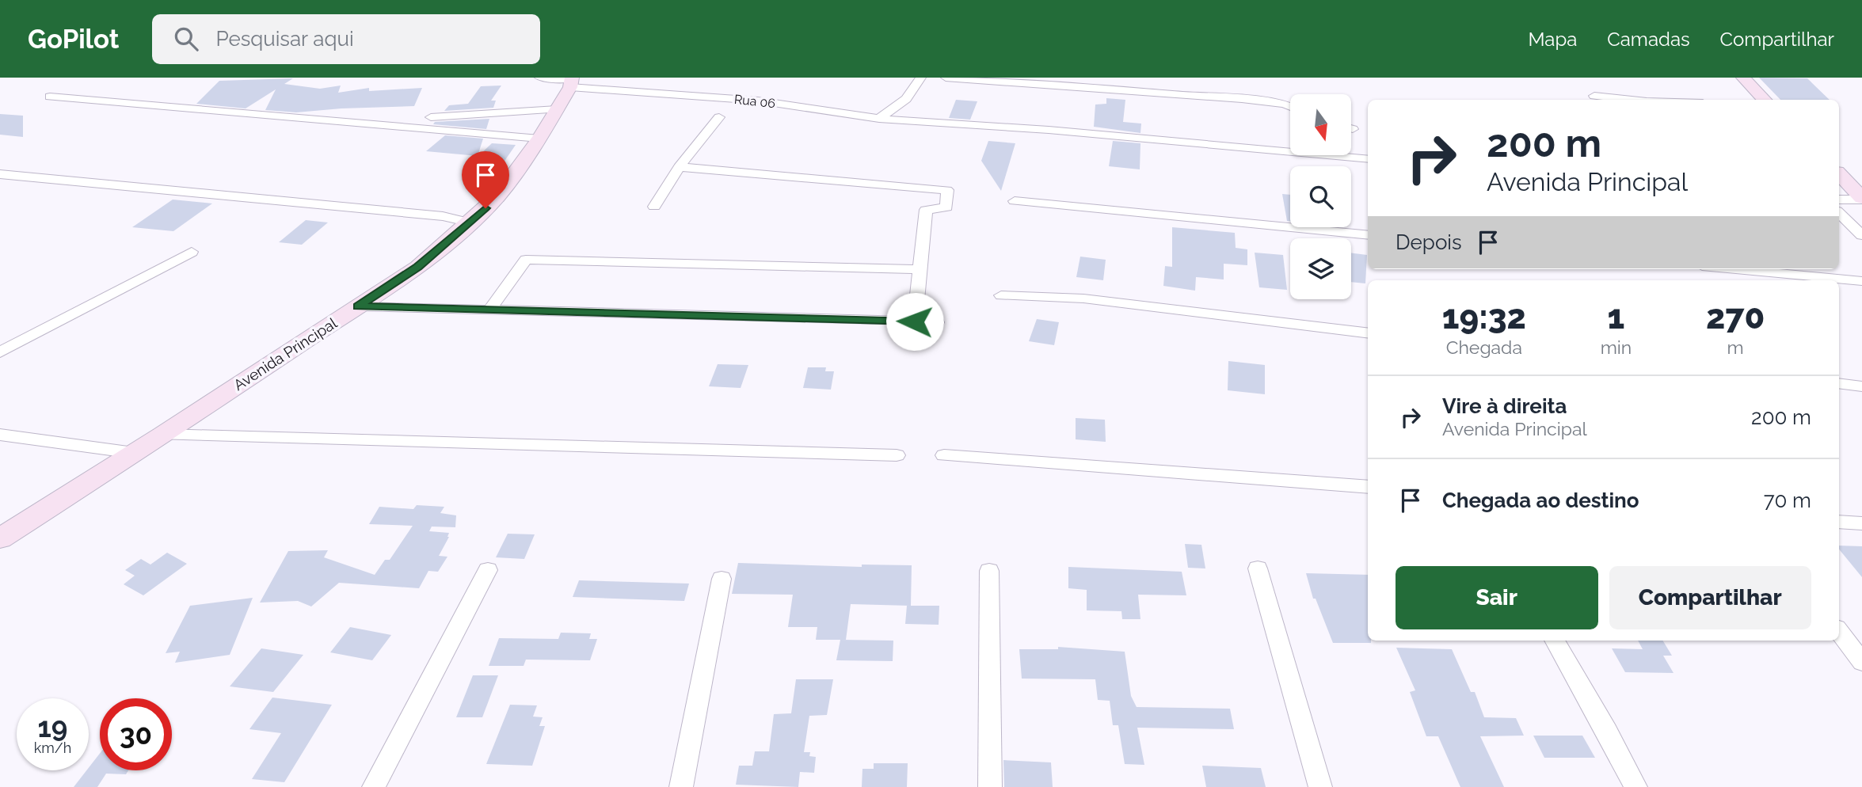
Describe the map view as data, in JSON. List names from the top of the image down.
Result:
{
  "streets": {
    "street": ["Rua 06", "Avenida Principal"]
  },
  "crossings": [
    ["Rua 06", "Avenida Principal"]
  ],
  "north": "bottom",
  "page": {
    "header": "GoPilot",
    "search": "Pesquisar aqui",
    "nav": ["Mapa", "Camadas", "Compartilhar"],
    "turn": ["200 m", "Avenida Principal"],
    "then": "Depois",
    "eta": [
      "19:32",
      "Chegada",
      "1",
      "min",
      "270",
      "m"
    ],
    "list": [
      {
        "name": "Vire à direita",
        "note": "Avenida Principal",
        "value": "200 m"
      },
      {
        "name": "Chegada ao destino",
        "value": "70 m"
      }
    ],
    "buttons": ["Sair", "Compartilhar"],
    "speed": "19 km/h",
    "limit": "30"
  }
}
